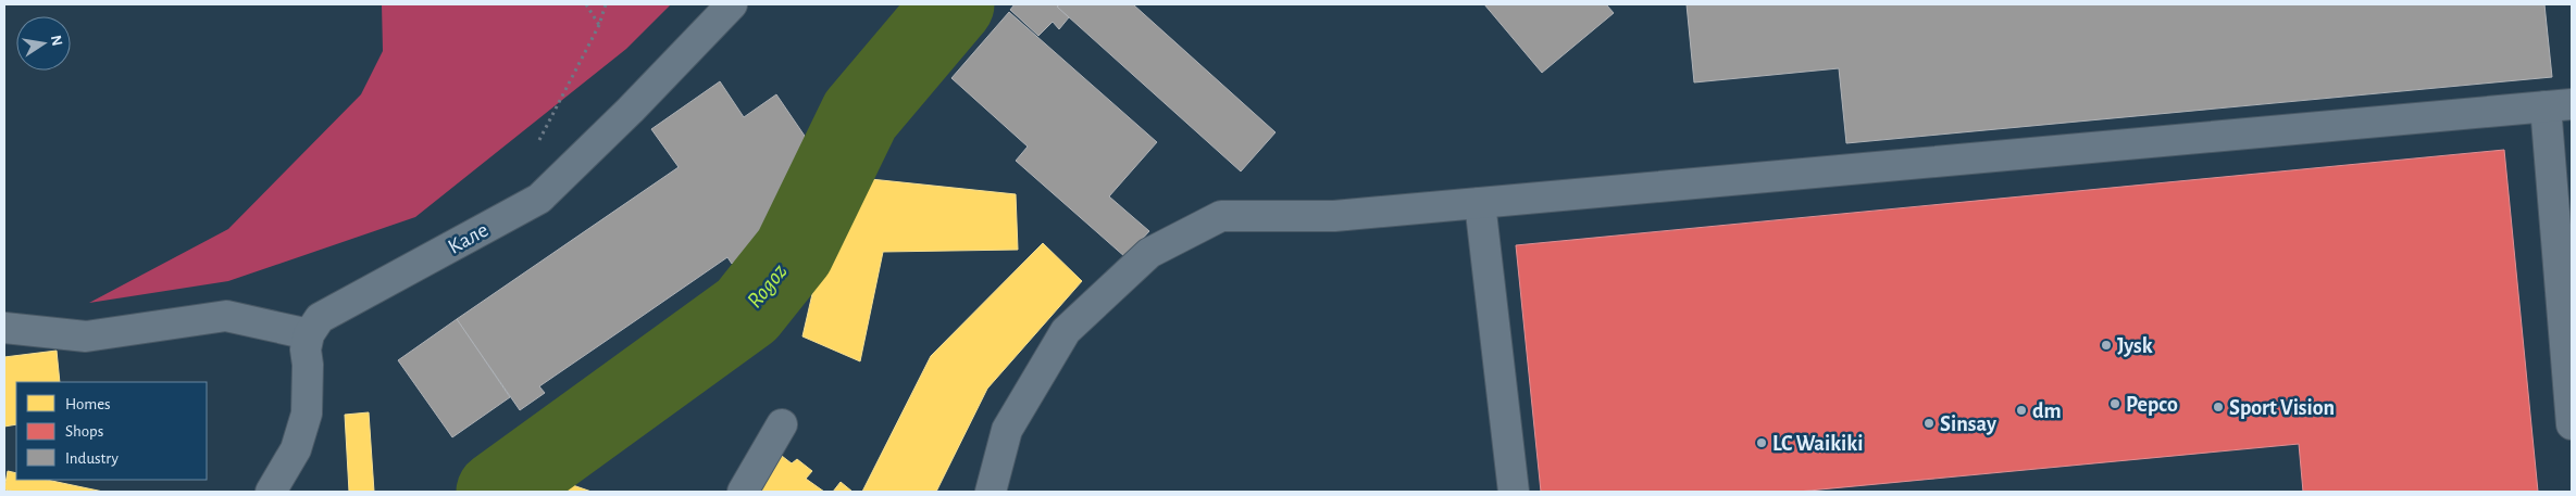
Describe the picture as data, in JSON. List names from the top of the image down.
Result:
{
  "streets": {
    "street": ["Кале"]
  },
  "water": ["Rogoz"],
  "places": [
    "Jysk",
    "Pepco",
    "Sport Vision",
    "dm",
    "Sinsay",
    "LC Waikiki"
  ],
  "legend": ["Homes", "Shops", "Industry"],
  "north": "right"
}
